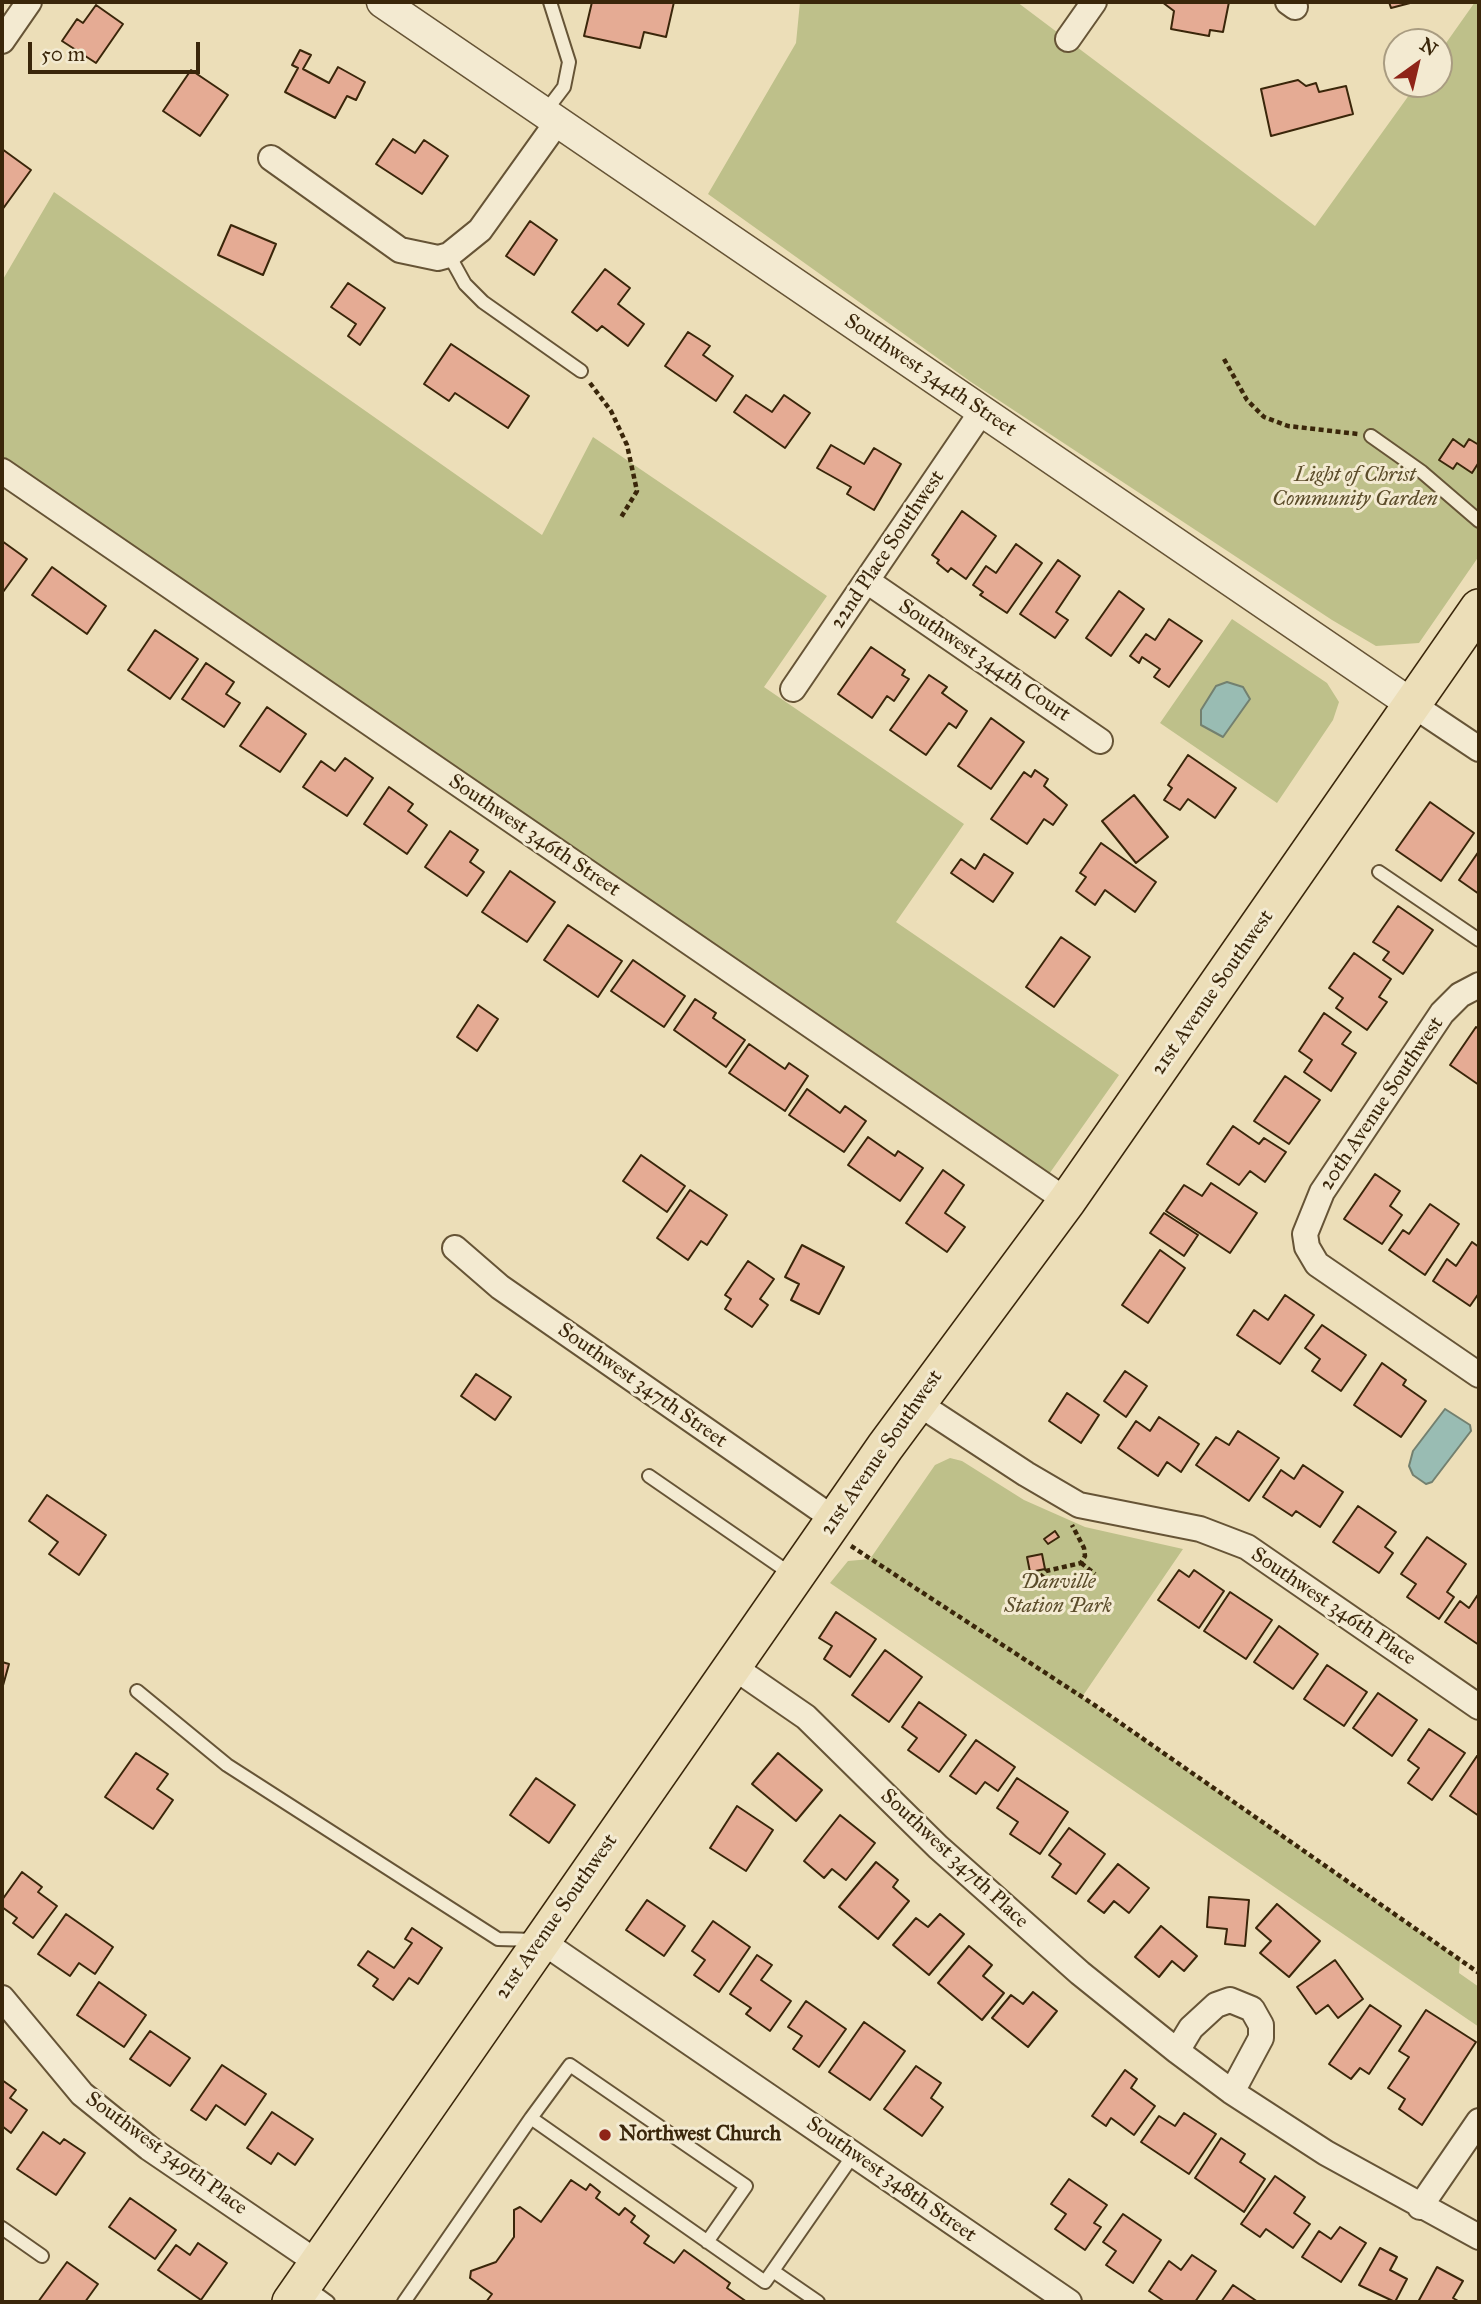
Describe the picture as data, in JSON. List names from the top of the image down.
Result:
{
  "streets": {
    "main road": ["21st Avenue Southwest"],
    "street": [
      "Southwest 344th Street",
      "22nd Place Southwest",
      "Southwest 344th Court",
      "Southwest 346th Street",
      "20th Avenue Southwest",
      "Southwest 347th Street",
      "Southwest 346th Place",
      "Southwest 347th Place",
      "Southwest 349th Place",
      "Southwest 348th Street"
    ]
  },
  "crossings": [
    ["Southwest 344th Street", "22nd Place Southwest"],
    ["Southwest 344th Street", "21st Avenue Southwest"],
    ["22nd Place Southwest", "Southwest 344th Court"],
    ["Southwest 346th Street", "21st Avenue Southwest"],
    ["21st Avenue Southwest", "Southwest 347th Street"],
    ["21st Avenue Southwest", "Southwest 346th Place"],
    ["21st Avenue Southwest", "Southwest 347th Place"],
    ["21st Avenue Southwest", "Southwest 349th Place"],
    ["21st Avenue Southwest", "Southwest 348th Street"]
  ],
  "parks": ["Light of Christ Community Garden", "Danville Station Park"],
  "places": ["Northwest Church"],
  "scale_bar": "50 m",
  "north": "top right"
}
